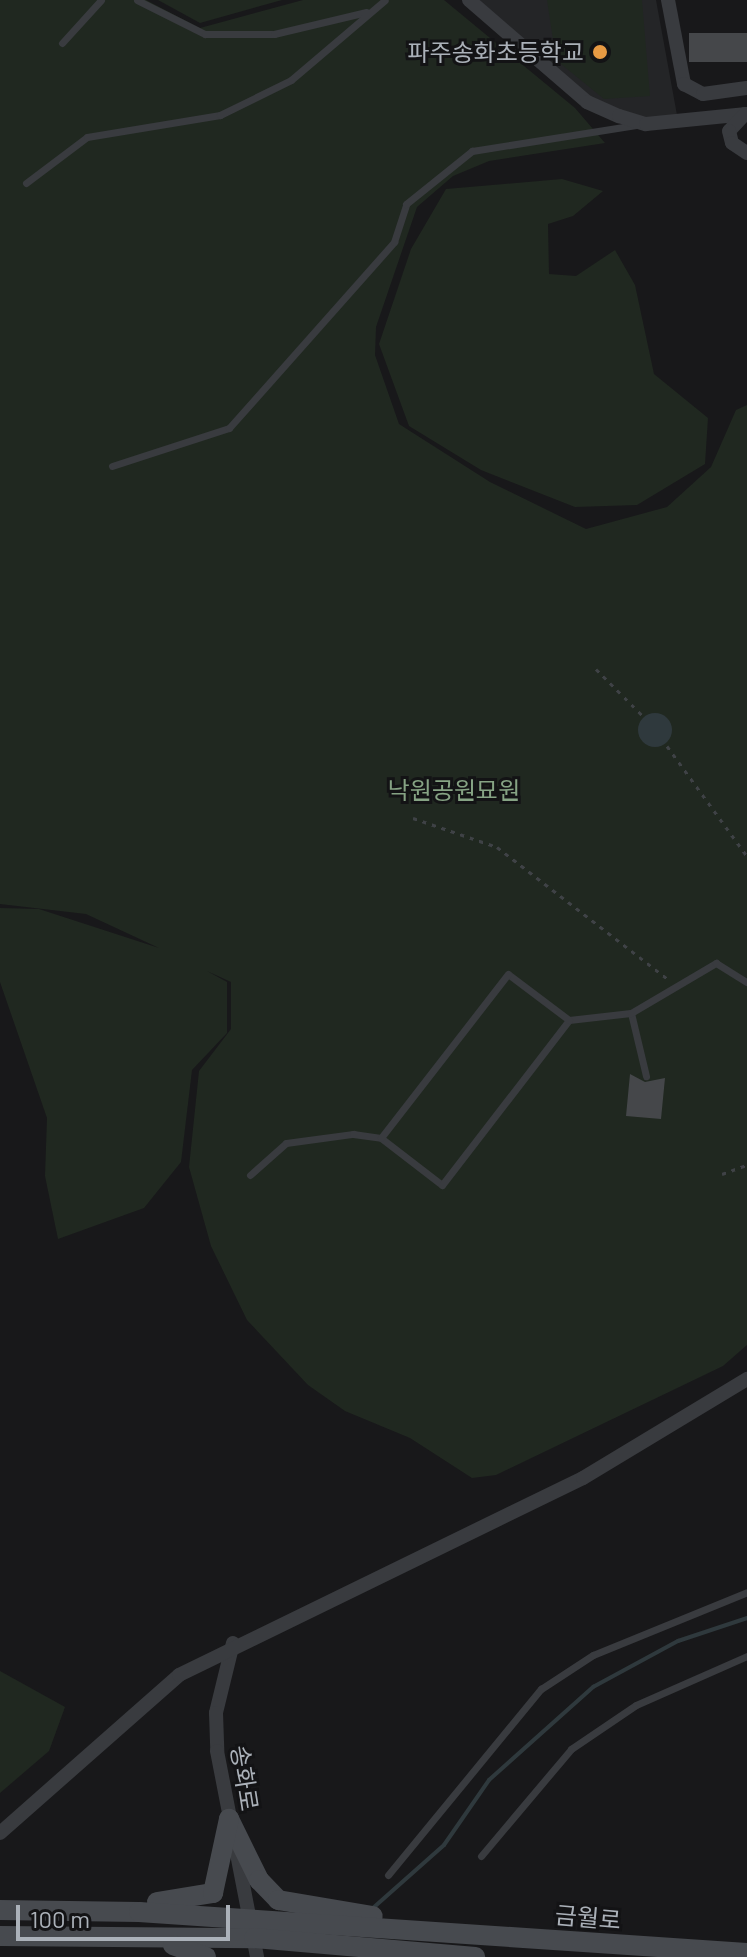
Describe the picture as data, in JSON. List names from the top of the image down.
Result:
{
  "streets": {
    "main road": ["금월로"],
    "street": ["송화로"]
  },
  "parks": ["낙원공원묘원"],
  "places": ["파주송화초등학교"],
  "scale_bar": "100 m"
}
